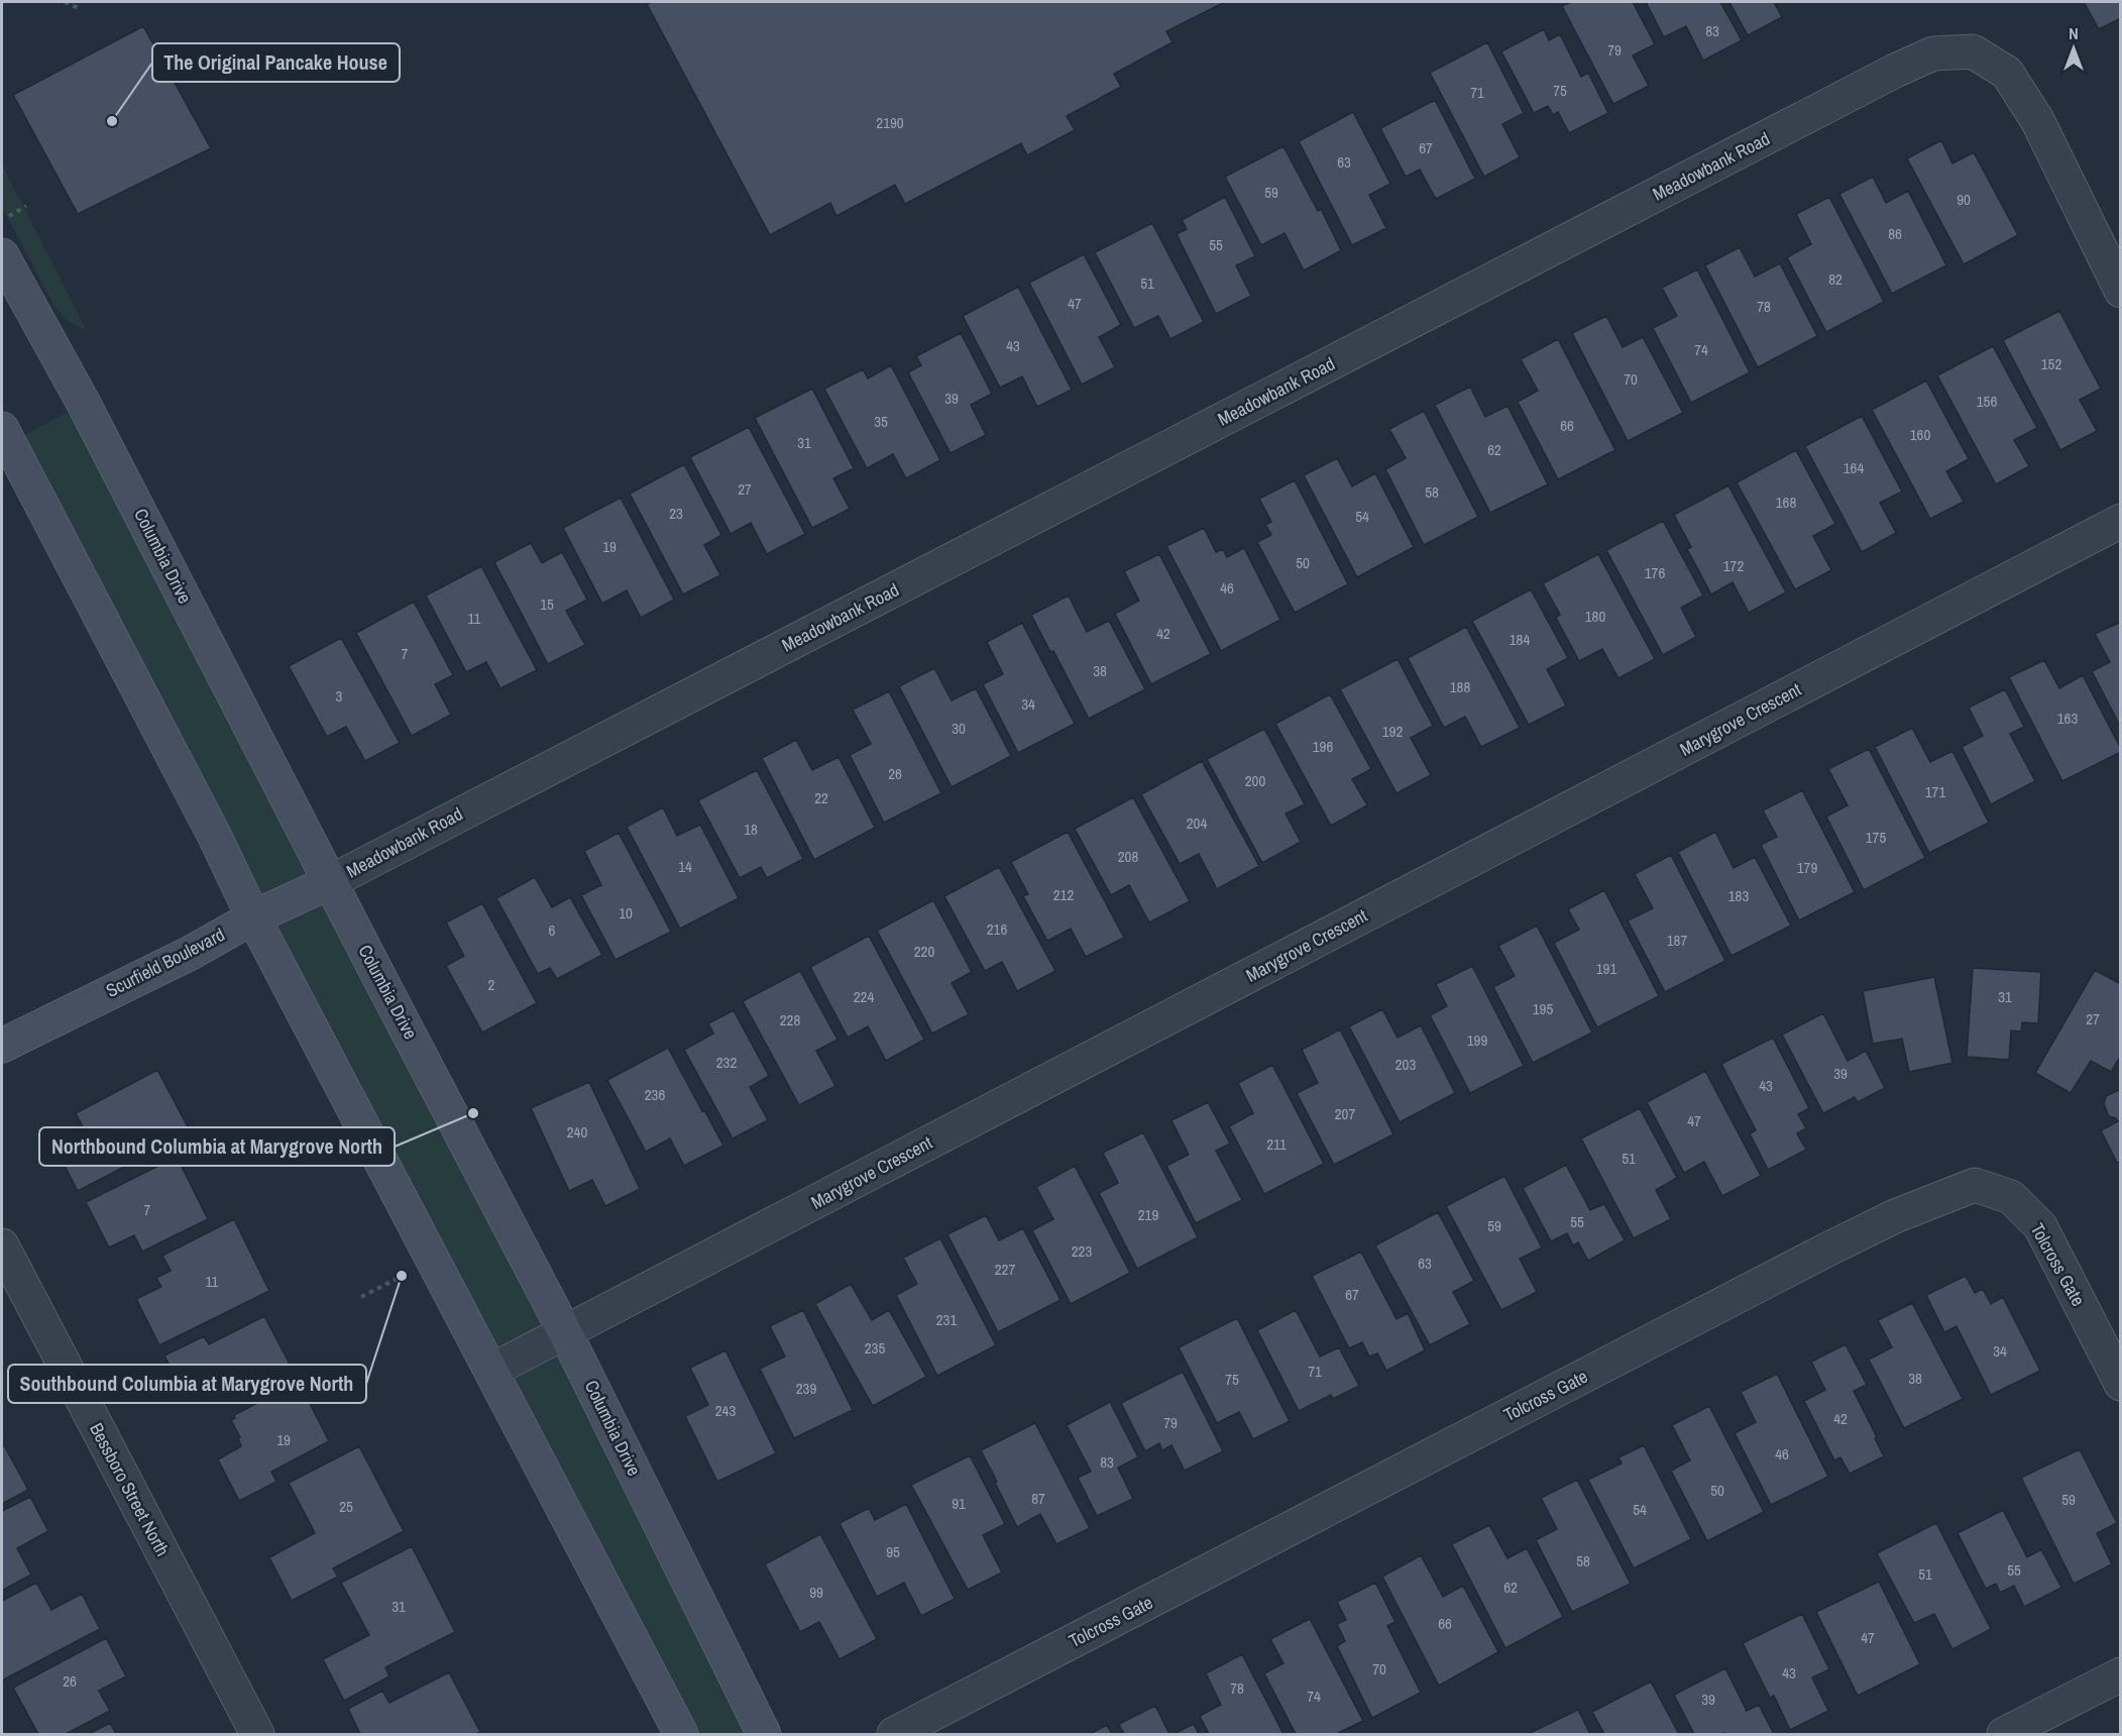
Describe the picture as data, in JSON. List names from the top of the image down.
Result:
{
  "streets": {
    "street": [
      "Meadowbank Road",
      "Columbia Drive",
      "Marygrove Crescent",
      "Scurfield Boulevard",
      "Tolcross Gate",
      "Bessboro Street North"
    ]
  },
  "crossings": [
    ["Meadowbank Road", "Columbia Drive"],
    ["Meadowbank Road", "Scurfield Boulevard"],
    ["Columbia Drive", "Marygrove Crescent"],
    ["Columbia Drive", "Scurfield Boulevard"]
  ],
  "places": ["The Original Pancake House", "Northbound Columbia at Marygrove North", "Southbound Columbia at Marygrove North"],
  "house_numbers": [
    "83",
    "79",
    "75",
    "71",
    "2190",
    "67",
    "63",
    "59",
    "90",
    "86",
    "55",
    "82",
    "51",
    "47",
    "78",
    "43",
    "74",
    "152",
    "70",
    "39",
    "156",
    "35",
    "66",
    "160",
    "31",
    "62",
    "164",
    "27",
    "58",
    "168",
    "23",
    "54",
    "19",
    "50",
    "172",
    "176",
    "46",
    "15",
    "180",
    "11",
    "42",
    "184",
    "7",
    "38",
    "188",
    "3",
    "34",
    "163",
    "30",
    "192",
    "196",
    "26",
    "200",
    "171",
    "22",
    "204",
    "18",
    "175",
    "208",
    "14",
    "179",
    "212",
    "183",
    "10",
    "216",
    "6",
    "187",
    "220",
    "191",
    "2",
    "224",
    "31",
    "195",
    "27",
    "228",
    "199",
    "232",
    "203",
    "39",
    "43",
    "236",
    "207",
    "47",
    "240",
    "211",
    "51",
    "7",
    "219",
    "55",
    "59",
    "223",
    "63",
    "227",
    "11",
    "67",
    "231",
    "235",
    "34",
    "71",
    "38",
    "75",
    "239",
    "243",
    "42",
    "79",
    "19",
    "46",
    "83",
    "50",
    "87",
    "59",
    "91",
    "25",
    "54",
    "95",
    "58",
    "55",
    "51",
    "62",
    "99",
    "31",
    "66",
    "47",
    "70",
    "43",
    "26",
    "78",
    "74",
    "39"
  ],
  "north": "top"
}
